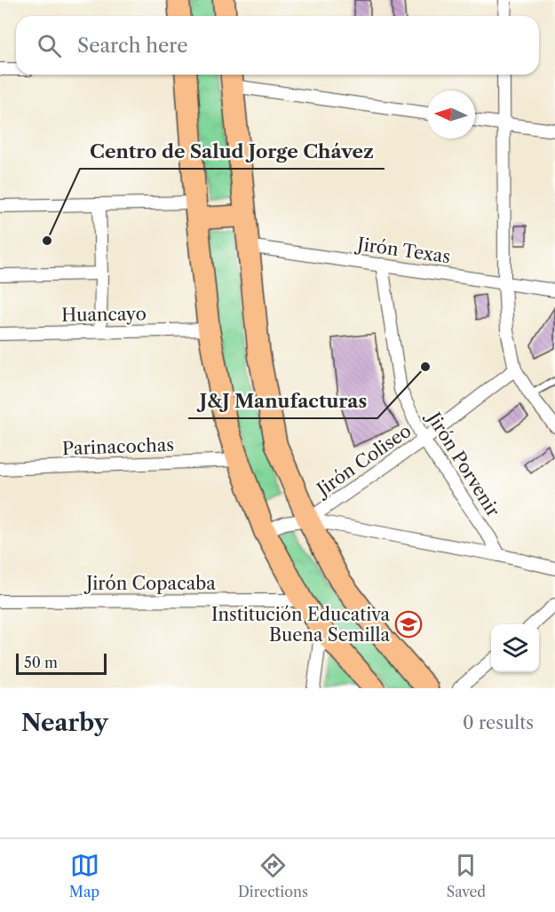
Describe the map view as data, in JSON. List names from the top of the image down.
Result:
{
  "streets": {
    "street": [
      "Jirón Texas",
      "Huancayo",
      "Parinacochas",
      "Jirón Coliseo",
      "Jirón Porvenir",
      "Jirón Copacaba"
    ]
  },
  "crossings": [
    ["Jirón Texas", "Jirón Porvenir"],
    ["Jirón Coliseo", "Jirón Porvenir"]
  ],
  "places": {
    "other": ["Centro de Salud Jorge Chávez", "J&J Manufacturas"],
    "school or university": ["Institución Educativa Buena Semilla"]
  },
  "scale_bar": "50 m",
  "north": "left",
  "page": {
    "search": "Search here",
    "scale": "50 m",
    "heading": ["Nearby", "0 results"],
    "nav": ["Map", "Directions", "Saved"]
  }
}
